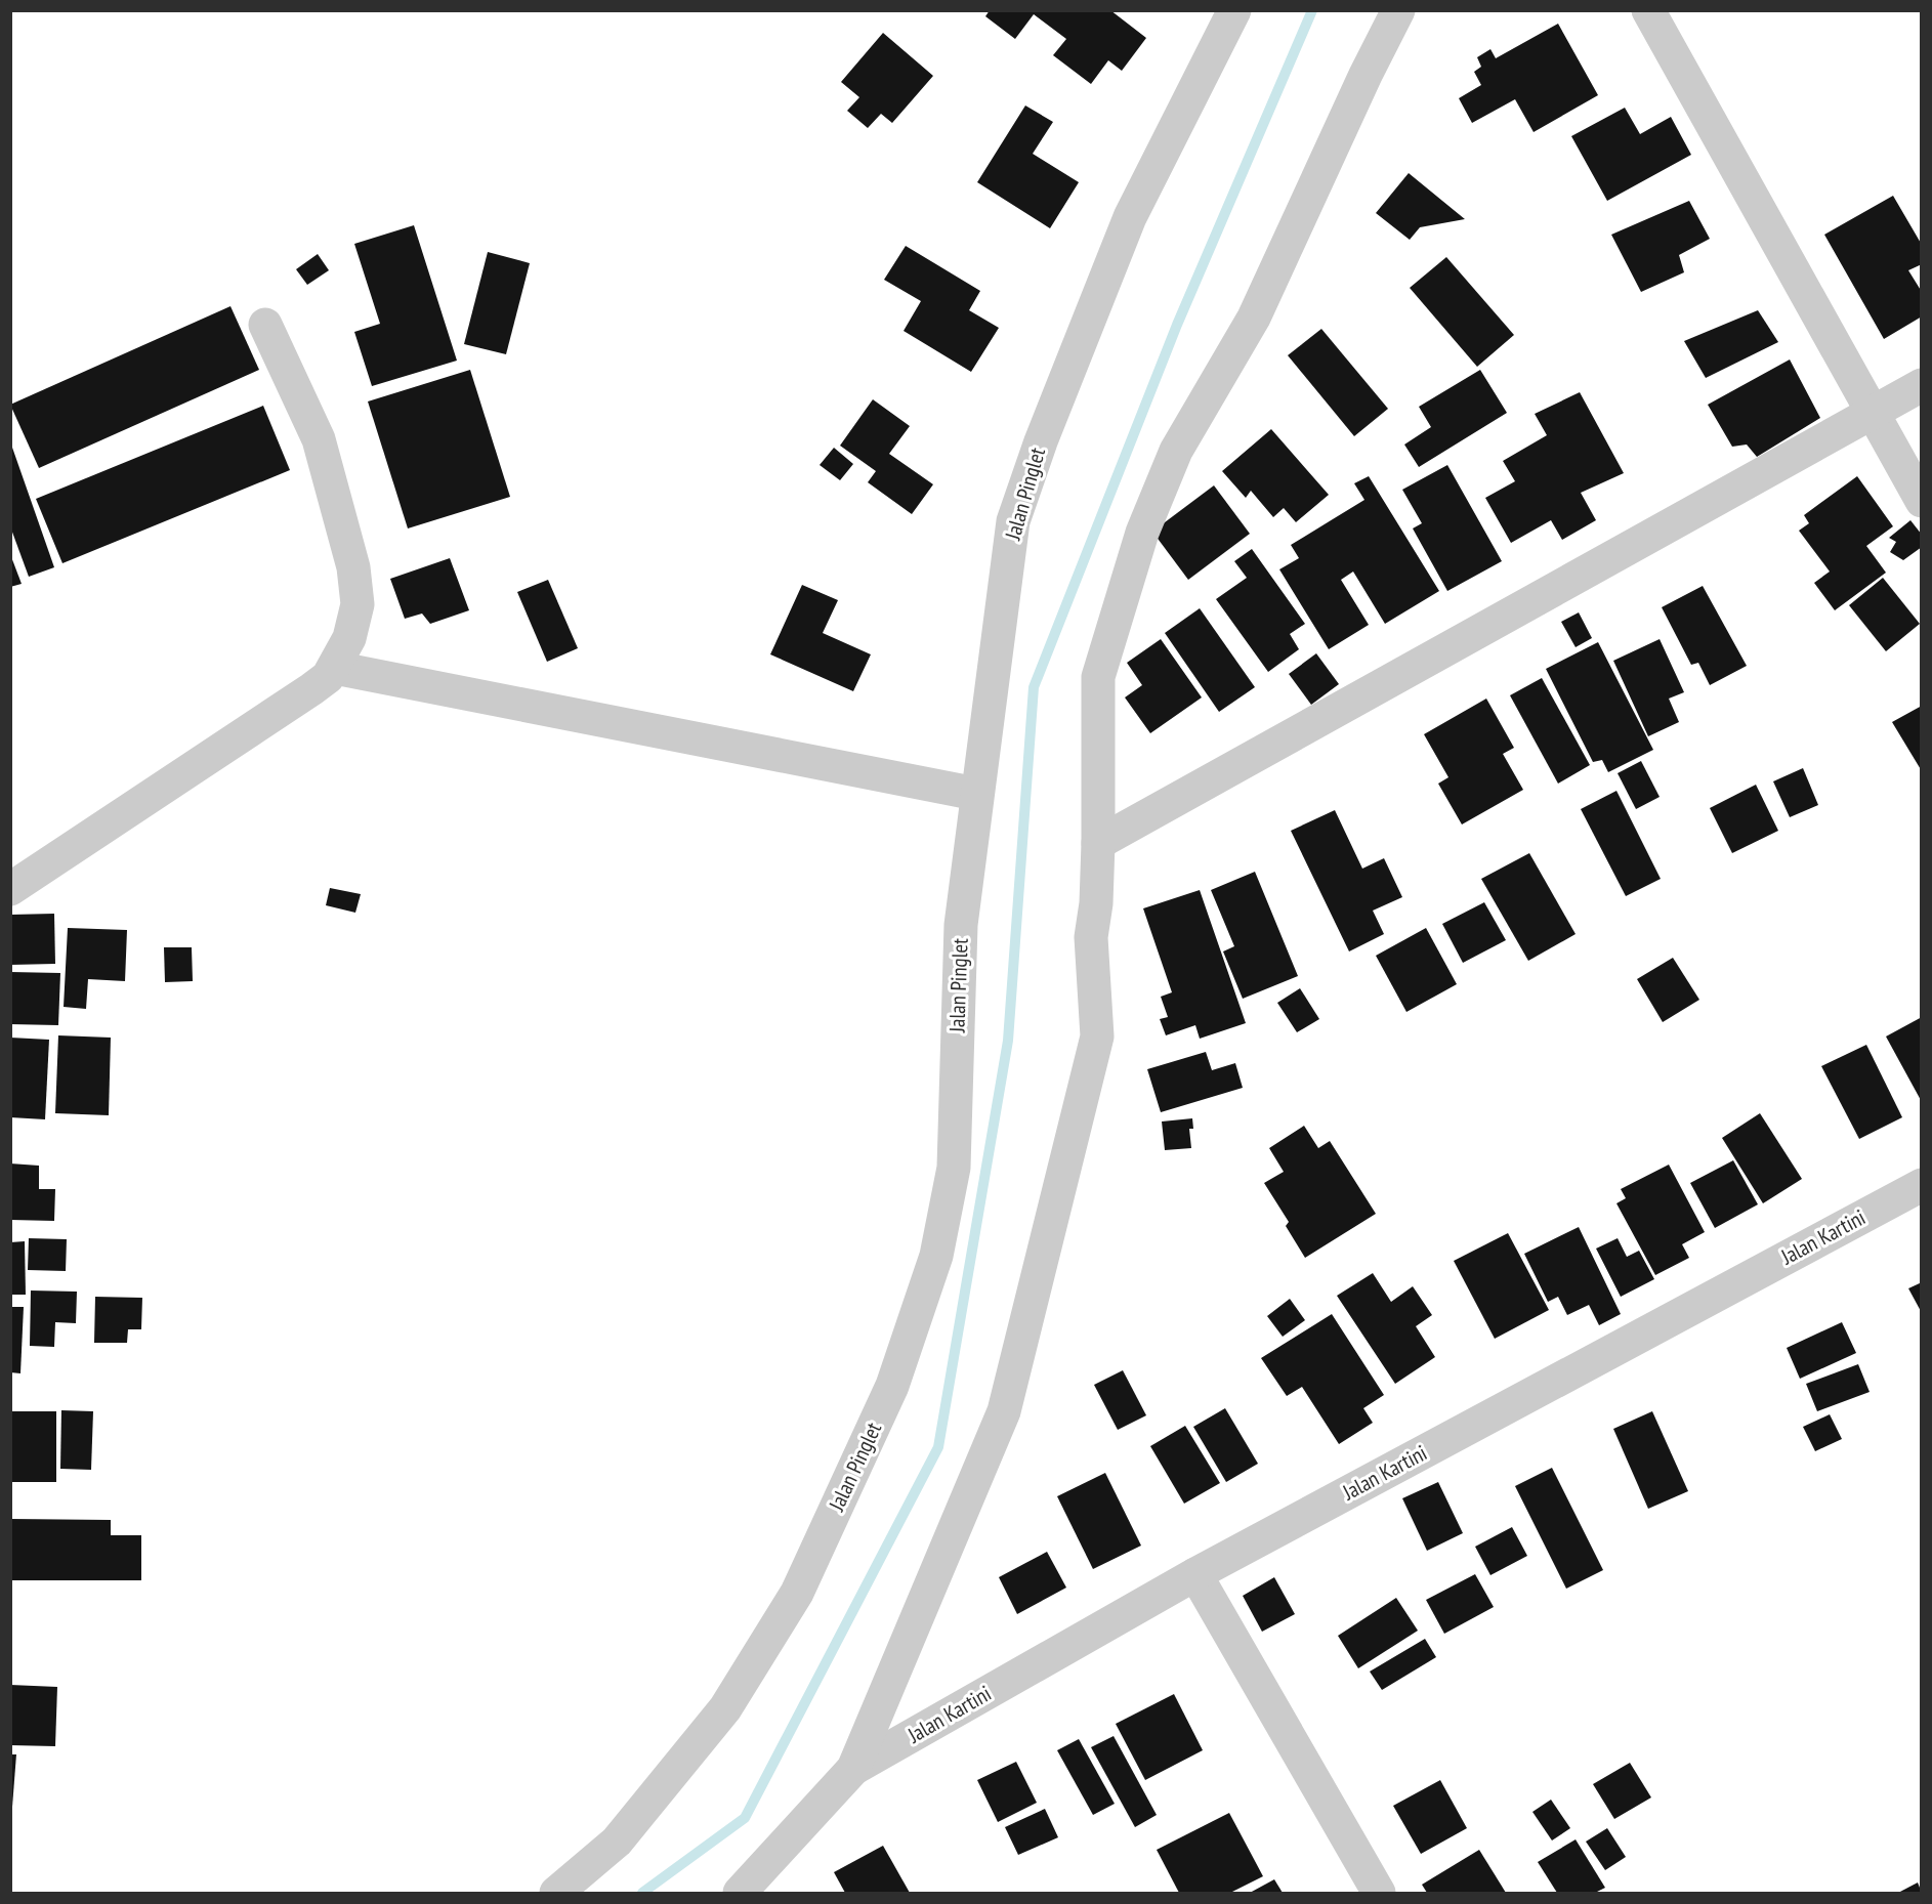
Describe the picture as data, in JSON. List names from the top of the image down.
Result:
{
  "streets": {
    "street": ["Jalan Pinglet", "Jalan Kartini"]
  }
}
